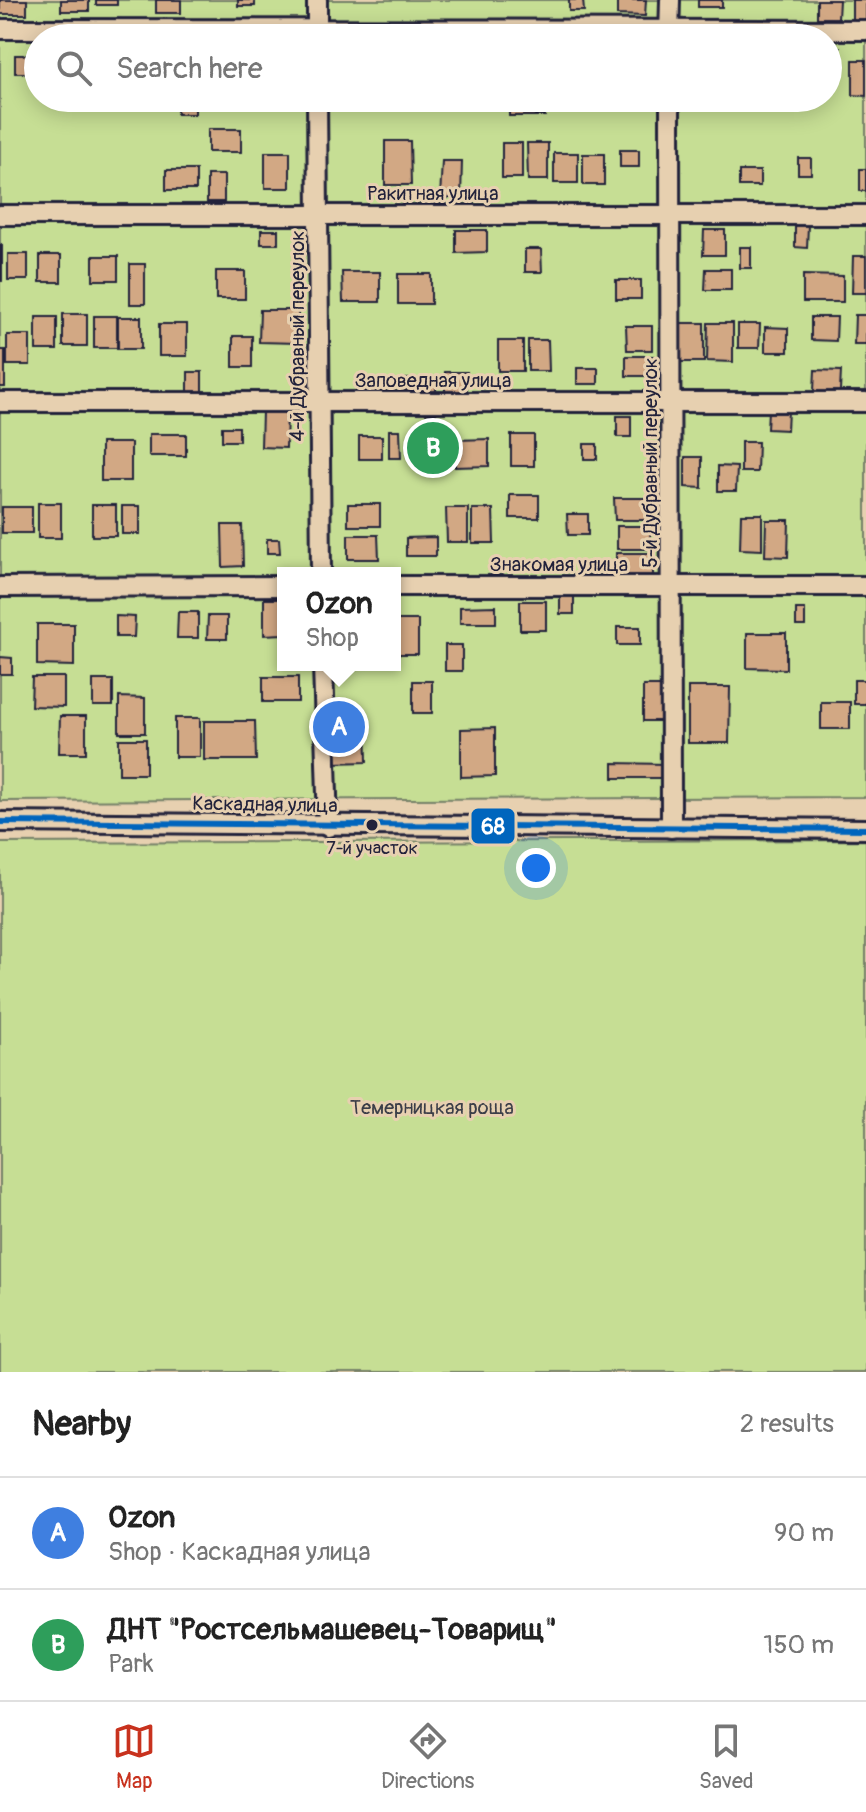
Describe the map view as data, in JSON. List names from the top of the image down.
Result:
{
  "streets": {
    "street": [
      "Ракитная улица",
      "4-й Дубравный переулок",
      "Заповедная улица",
      "5-й Дубравный переулок",
      "Знакомая улица",
      "Каскадная улица"
    ]
  },
  "crossings": [
    ["Ракитная улица", "4-й Дубравный переулок"],
    ["Ракитная улица", "5-й Дубравный переулок"],
    ["4-й Дубравный переулок", "Заповедная улица"],
    ["Заповедная улица", "5-й Дубравный переулок"],
    ["5-й Дубравный переулок", "Знакомая улица"],
    ["5-й Дубравный переулок", "Каскадная улица"]
  ],
  "parks": ["Темерницкая роща"],
  "places": ["7-й участок"],
  "lines": ["transit line 68"],
  "page": {
    "search": "Search here",
    "pins": ["B", "A"],
    "popup": ["Ozon", "Shop"],
    "heading": ["Nearby", "2 results"],
    "list": [
      {
        "mark": "A",
        "name": "Ozon",
        "note": "Shop · Каскадная улица",
        "value": "90 m"
      },
      {
        "mark": "B",
        "name": "ДНТ \"Ростсельмашевец-Товарищ\"",
        "note": "Park",
        "value": "150 m"
      }
    ],
    "nav": ["Map", "Directions", "Saved"]
  }
}
